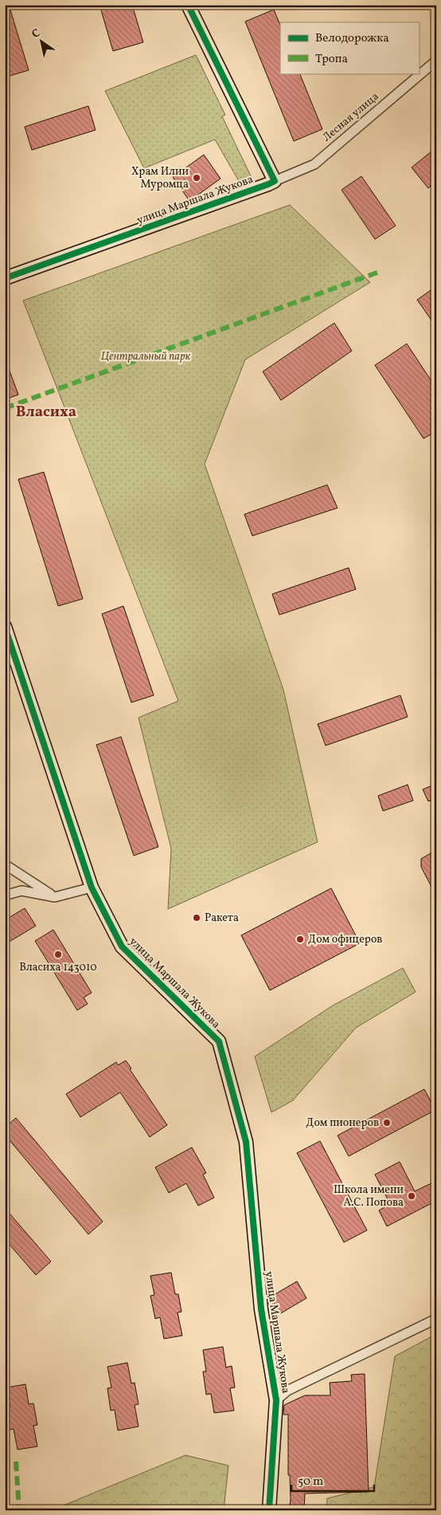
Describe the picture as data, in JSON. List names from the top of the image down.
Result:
{
  "streets": {
    "street": ["Лесная улица", "улица Маршала Жукова"]
  },
  "crossings": [
    ["Лесная улица", "улица Маршала Жукова"]
  ],
  "districts": ["Власиха"],
  "parks": ["Центральный парк"],
  "places": [
    "Храм Илии Муромца",
    "Ракета",
    "Дом офицеров",
    "Власиха 143010",
    "Дом пионеров",
    "Школа имени А.С. Попова"
  ],
  "legend": ["Велодорожка", "Тропа"],
  "scale_bar": "50 m",
  "north": "top left"
}
